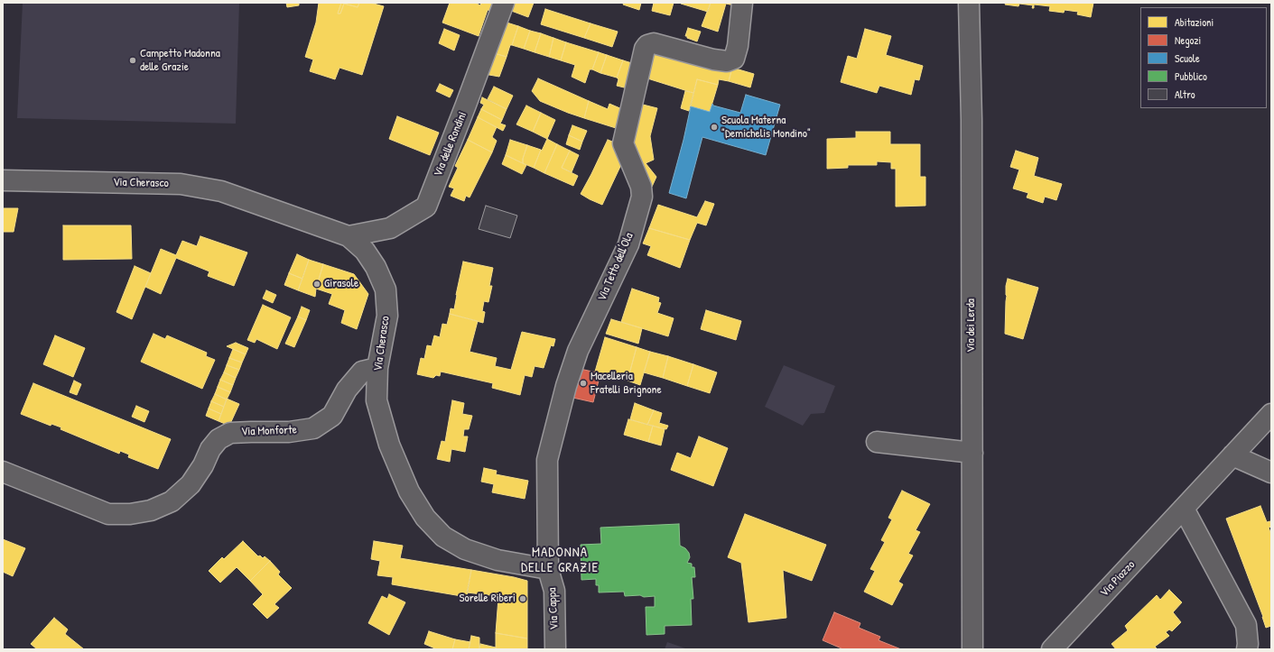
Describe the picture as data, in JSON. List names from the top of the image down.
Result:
{
  "streets": {
    "street": [
      "Via delle Rondini",
      "Via Cherasco",
      "Via Tetto dell'Ola",
      "Via dei Lerda",
      "Via Monforte",
      "Via Piozzo",
      "Via Cappa"
    ]
  },
  "crossings": [
    ["Via delle Rondini", "Via Cherasco"],
    ["Via Cherasco", "Via Tetto dell'Ola"],
    ["Via Cherasco", "Via Monforte"],
    ["Via Cherasco", "Via Cappa"],
    ["Via Tetto dell'Ola", "Via Cappa"]
  ],
  "districts": ["MADONNA DELLE GRAZIE"],
  "places": [
    "Campetto Madonna delle Grazie",
    "Scuola Materna \"Demichelis Mondino\"",
    "Girasole",
    "Macelleria Fratelli Brignone",
    "Sorelle Riberi"
  ],
  "legend": [
    "Abitazioni",
    "Negozi",
    "Scuole",
    "Pubblico",
    "Altro"
  ]
}
